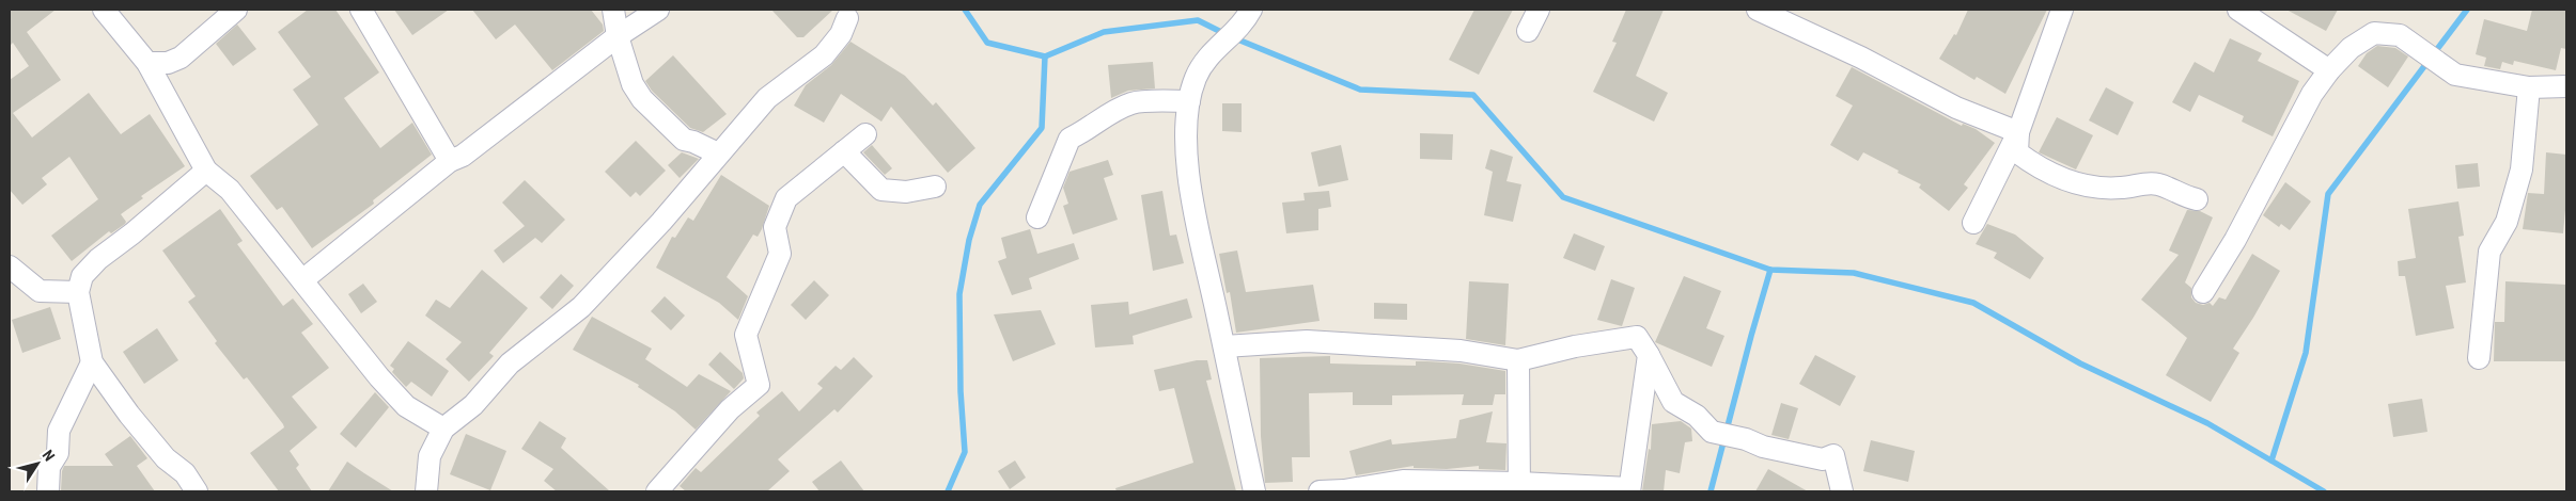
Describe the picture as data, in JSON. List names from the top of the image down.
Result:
{
  "north": "top right"
}
